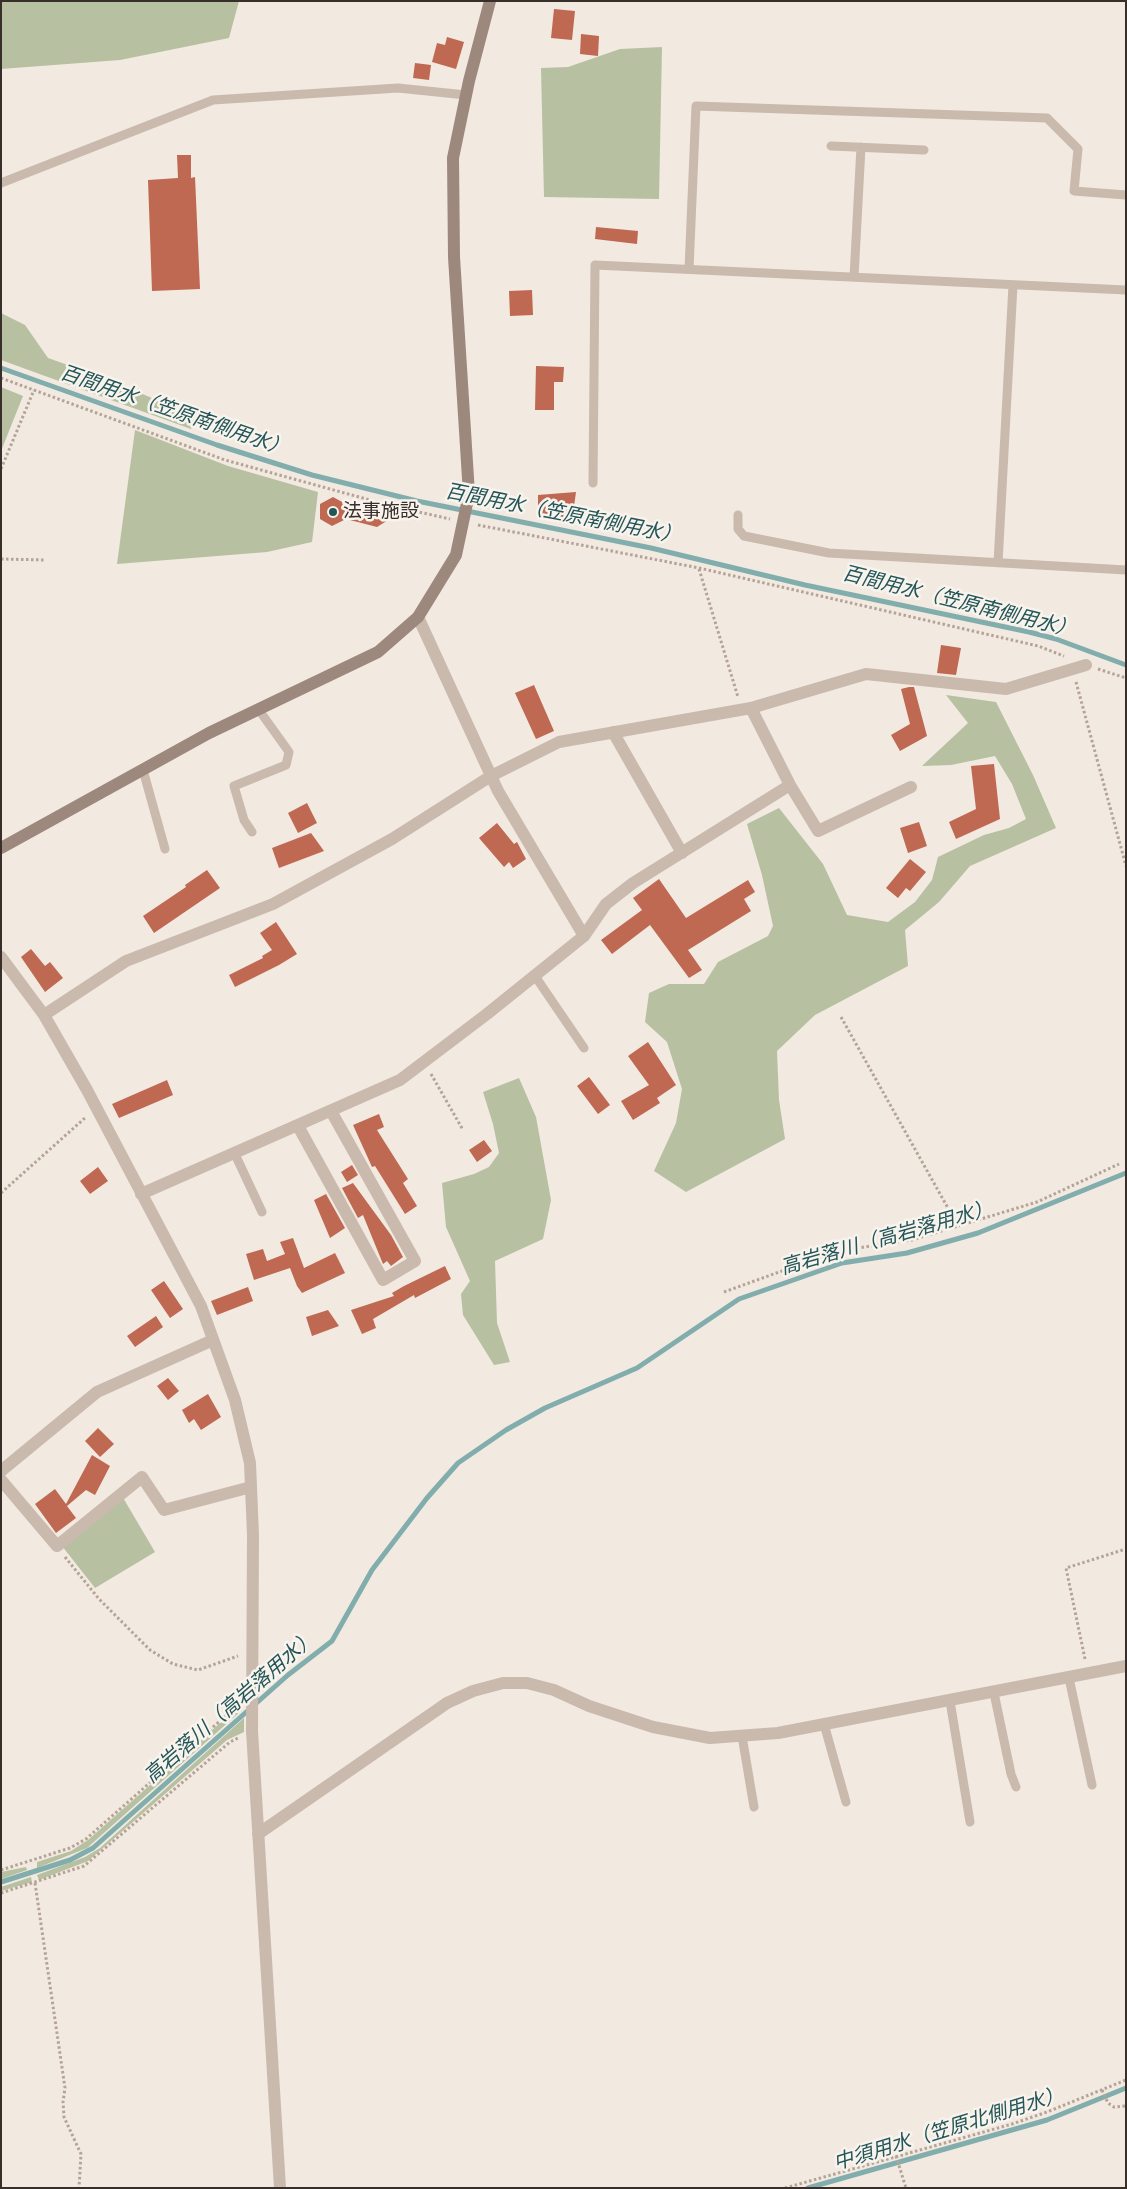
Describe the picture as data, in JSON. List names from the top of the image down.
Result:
{
  "water": ["百間用水（笠原南側用水）", "高岩落川（高岩落用水）", "中須用水（笠原北側用水）"],
  "places": ["法事施設"]
}
